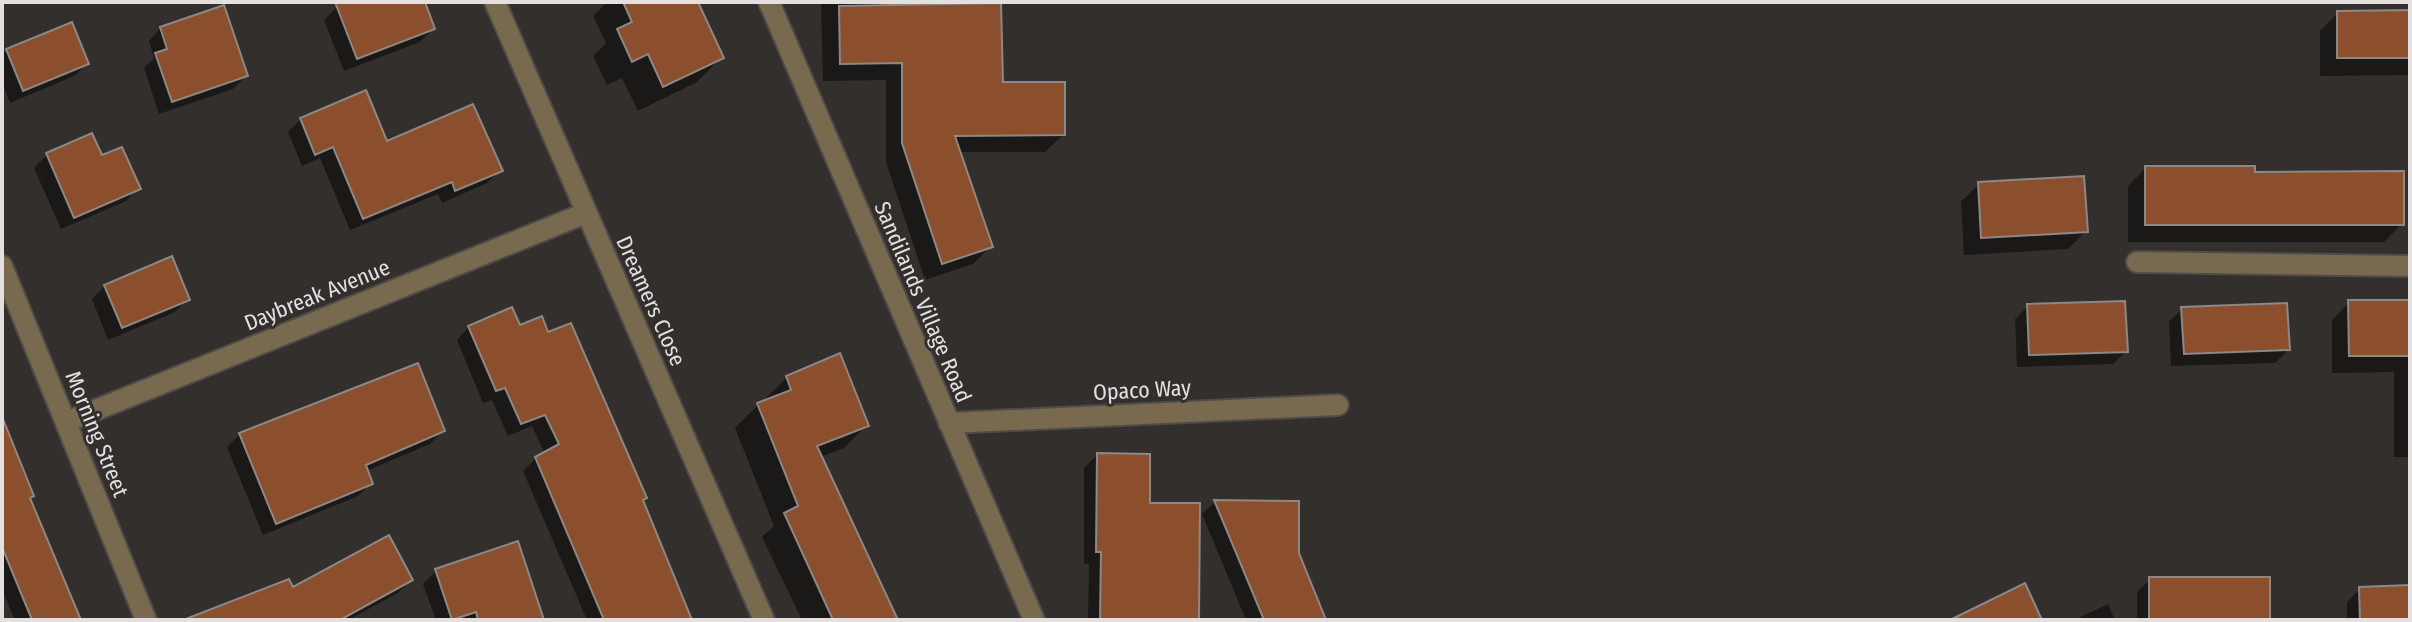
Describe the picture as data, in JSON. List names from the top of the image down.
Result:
{
  "streets": {
    "street": [
      "Daybreak Avenue",
      "Dreamers Close",
      "Sandilands Village Road",
      "Opaco Way",
      "Morning Street"
    ]
  },
  "crossings": [
    ["Daybreak Avenue", "Dreamers Close"],
    ["Daybreak Avenue", "Morning Street"],
    ["Sandilands Village Road", "Opaco Way"]
  ]
}
